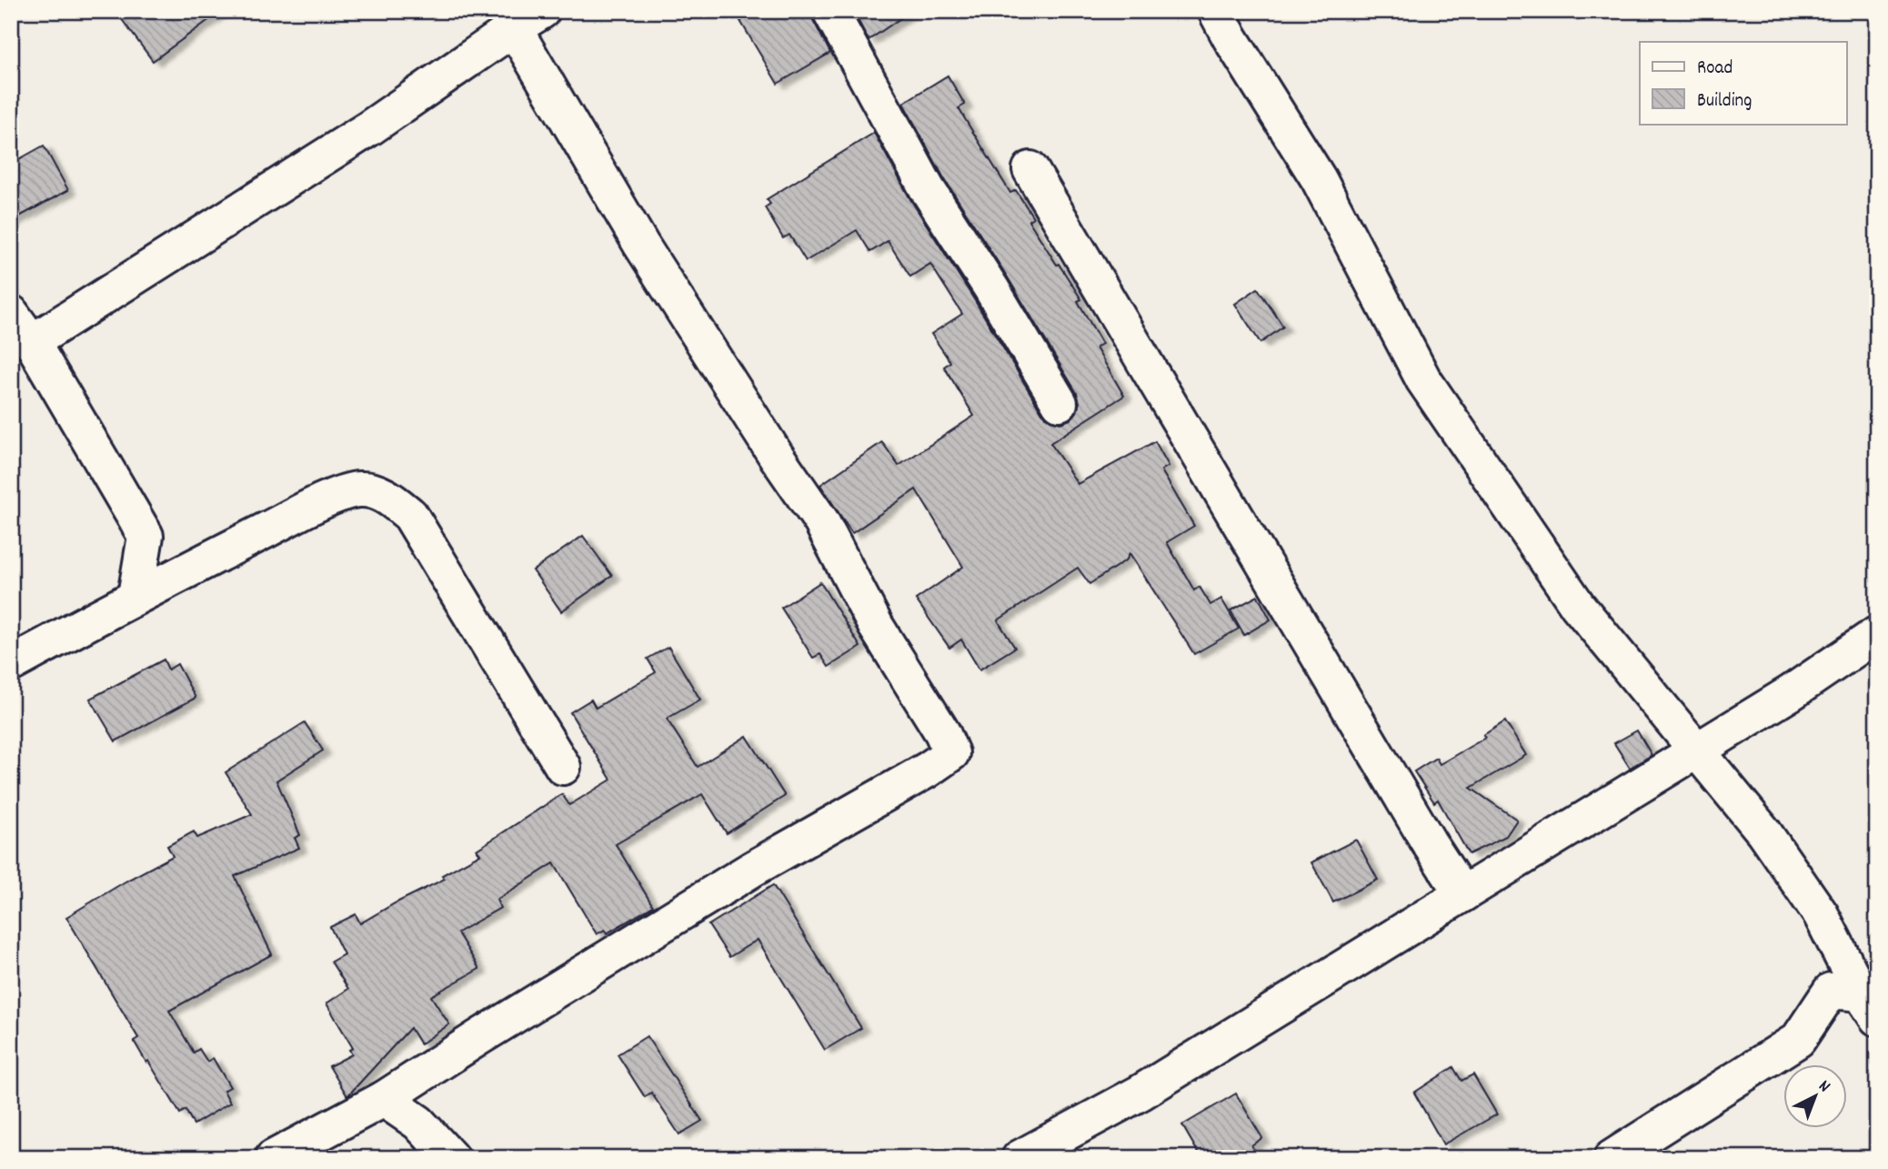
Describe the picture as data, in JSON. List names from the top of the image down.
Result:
{
  "legend": ["Road", "Building"],
  "north": "top right"
}
